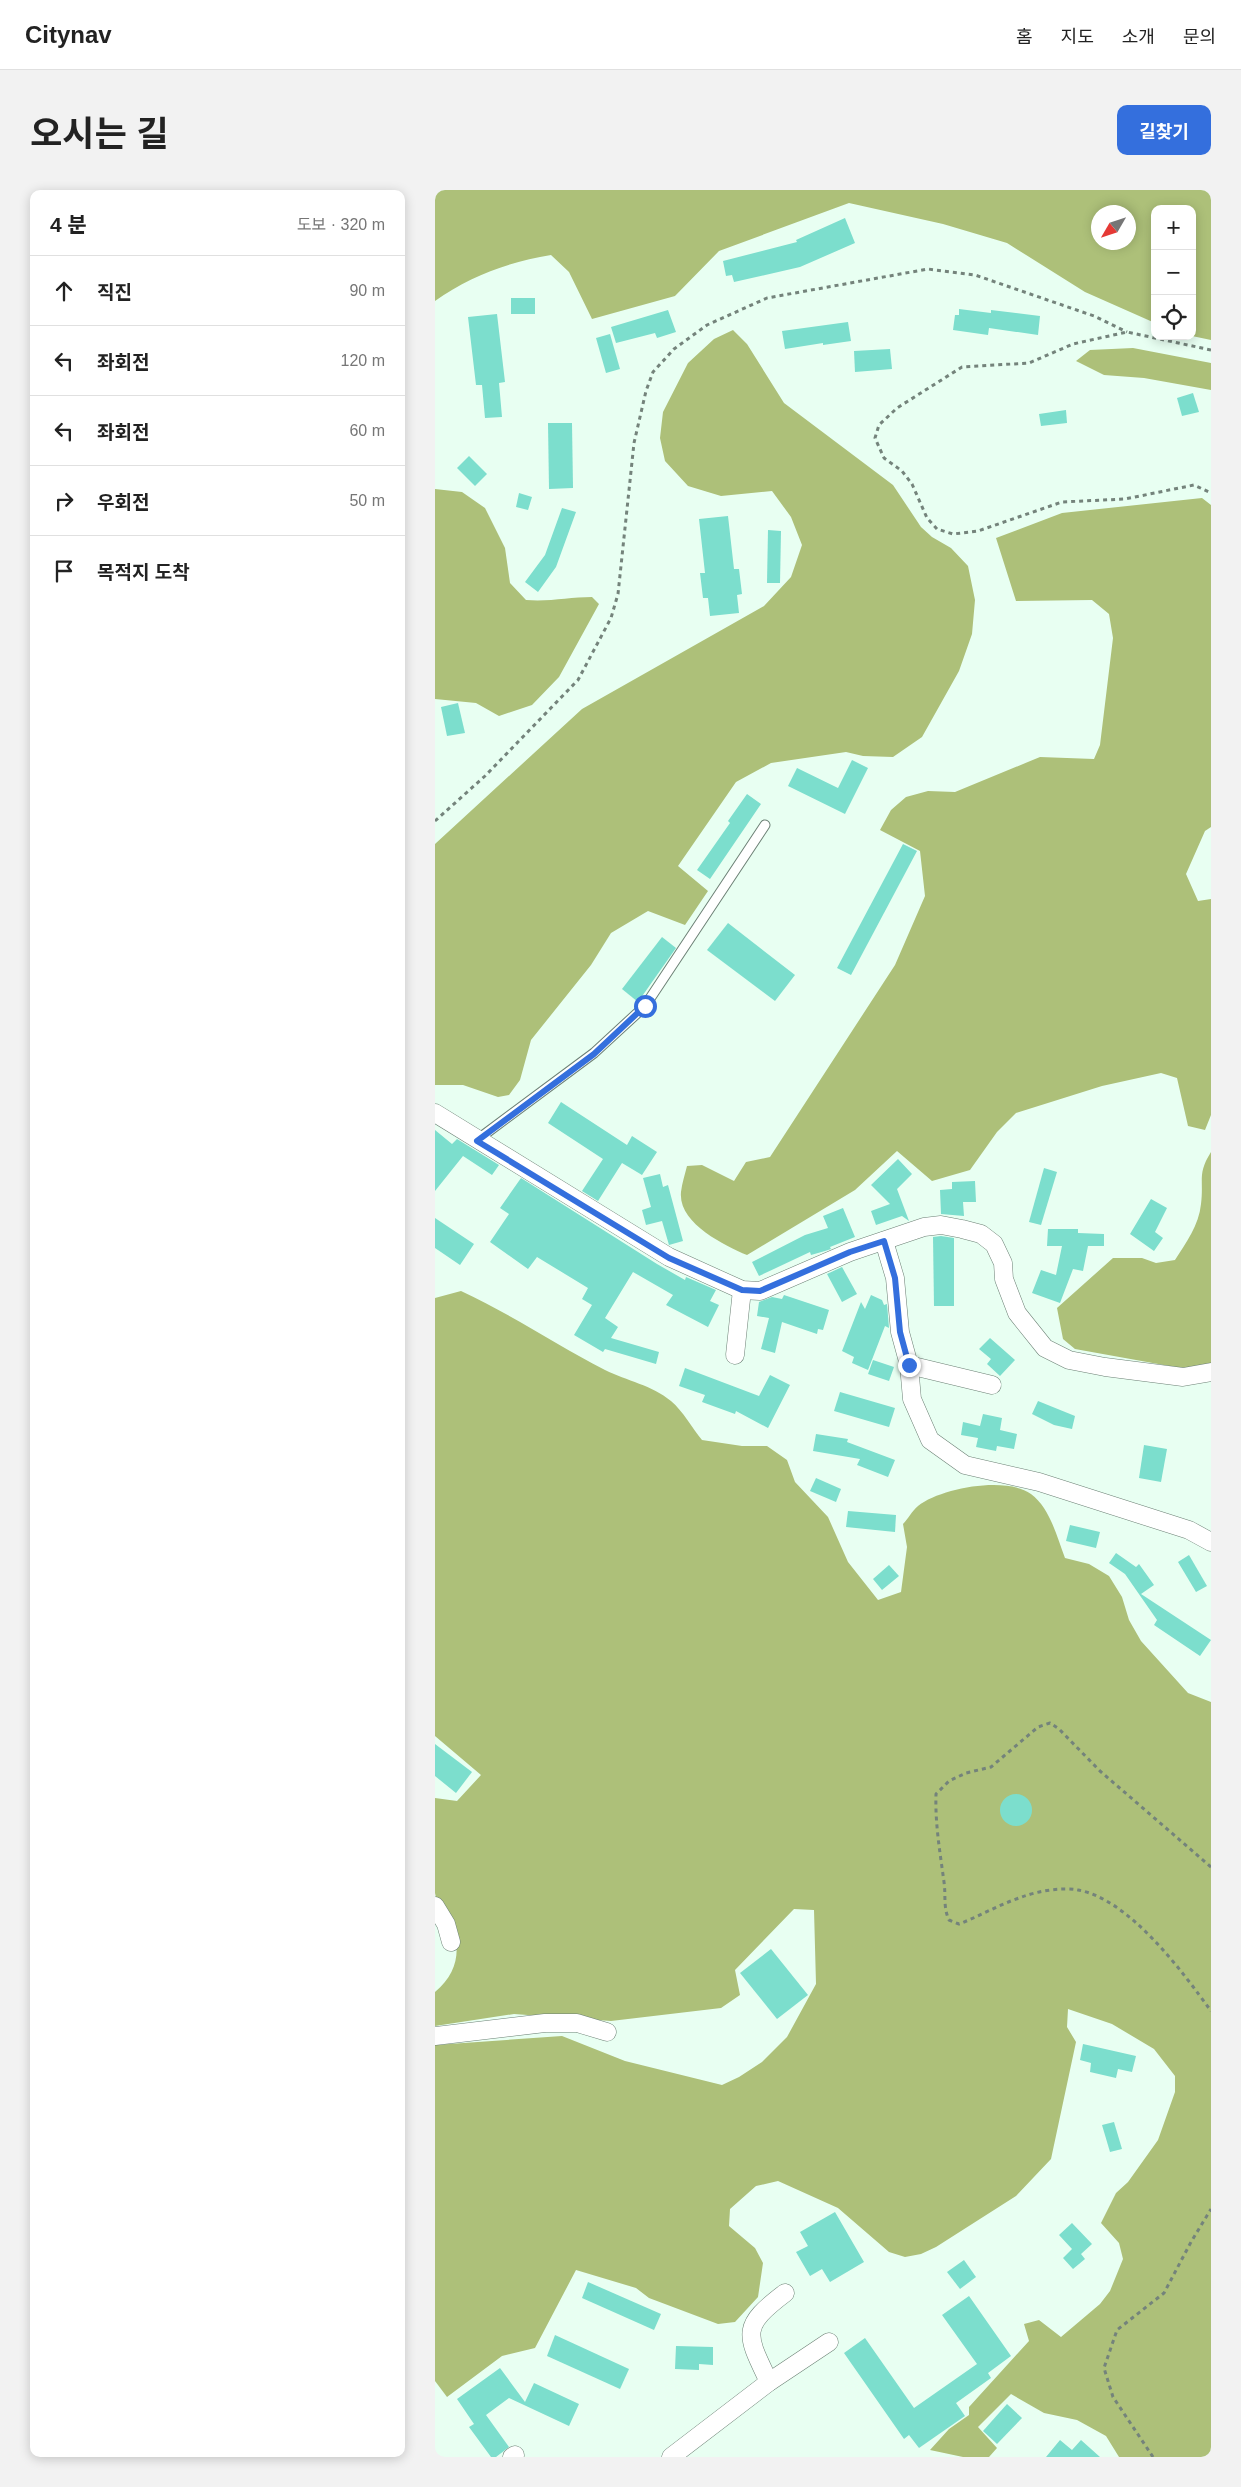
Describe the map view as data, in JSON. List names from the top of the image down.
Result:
{
  "north": "bottom left",
  "page": {
    "header": "Citynav",
    "nav": [
      "홈",
      "지도",
      "소개",
      "문의"
    ],
    "title": "오시는 길",
    "buttons": "길찾기",
    "heading": ["4 분", "도보 · 320 m"],
    "map_buttons": ["+", "−"],
    "list": [
      ["직진", "90 m"],
      ["좌회전", "120 m"],
      ["좌회전", "60 m"],
      ["우회전", "50 m"],
      "목적지 도착"
    ]
  }
}
